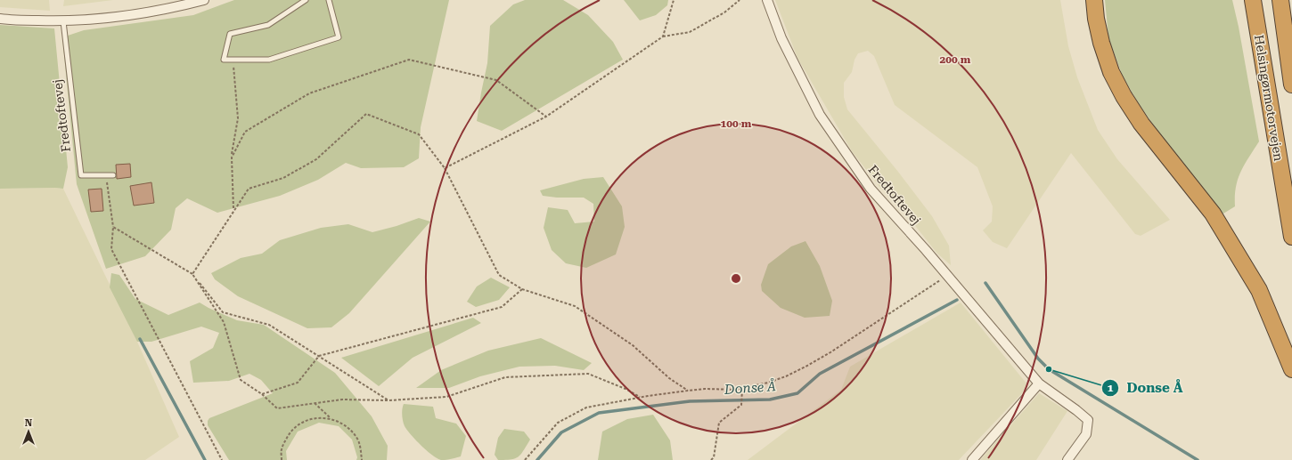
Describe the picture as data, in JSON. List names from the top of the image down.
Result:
{
  "streets": {
    "highway": ["Helsingørmotorvejen"],
    "street": ["Fredtoftevej"]
  },
  "water": ["Donse Å"],
  "places": ["Donse Å"],
  "north": "top",
  "rings": ["200 m", "100 m"]
}
